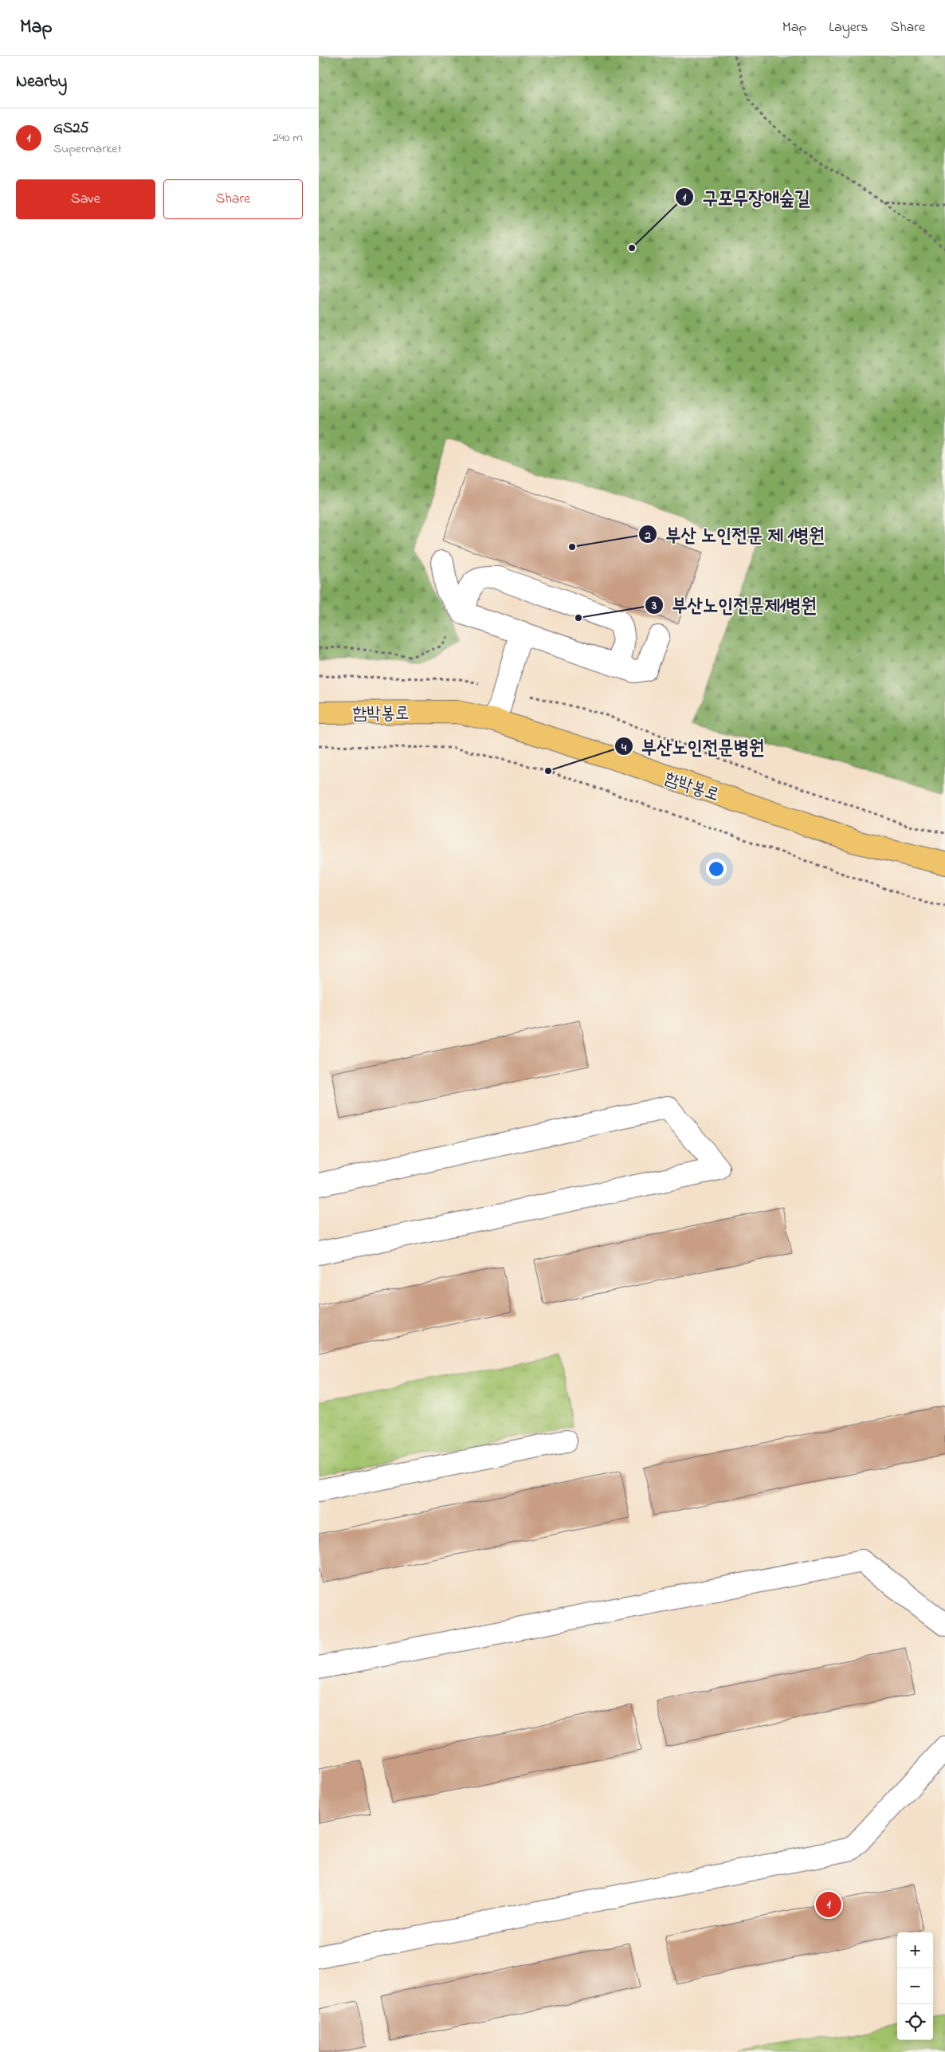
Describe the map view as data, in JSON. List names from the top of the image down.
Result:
{
  "streets": {
    "main road": ["함박봉로"]
  },
  "places": [
    "구포무장애숲길",
    "부산 노인전문 제 1병원",
    "부산노인전문제1병원",
    "부산노인전문병원"
  ],
  "page": {
    "header": "Map",
    "nav": ["Map", "Layers", "Share"],
    "heading": "Nearby",
    "list": [
      {
        "mark": "1",
        "name": "GS25",
        "note": "Supermarket",
        "value": "240 m"
      }
    ],
    "buttons": ["Save", "Share"],
    "pins": "1",
    "map_buttons": ["+", "−"]
  }
}
